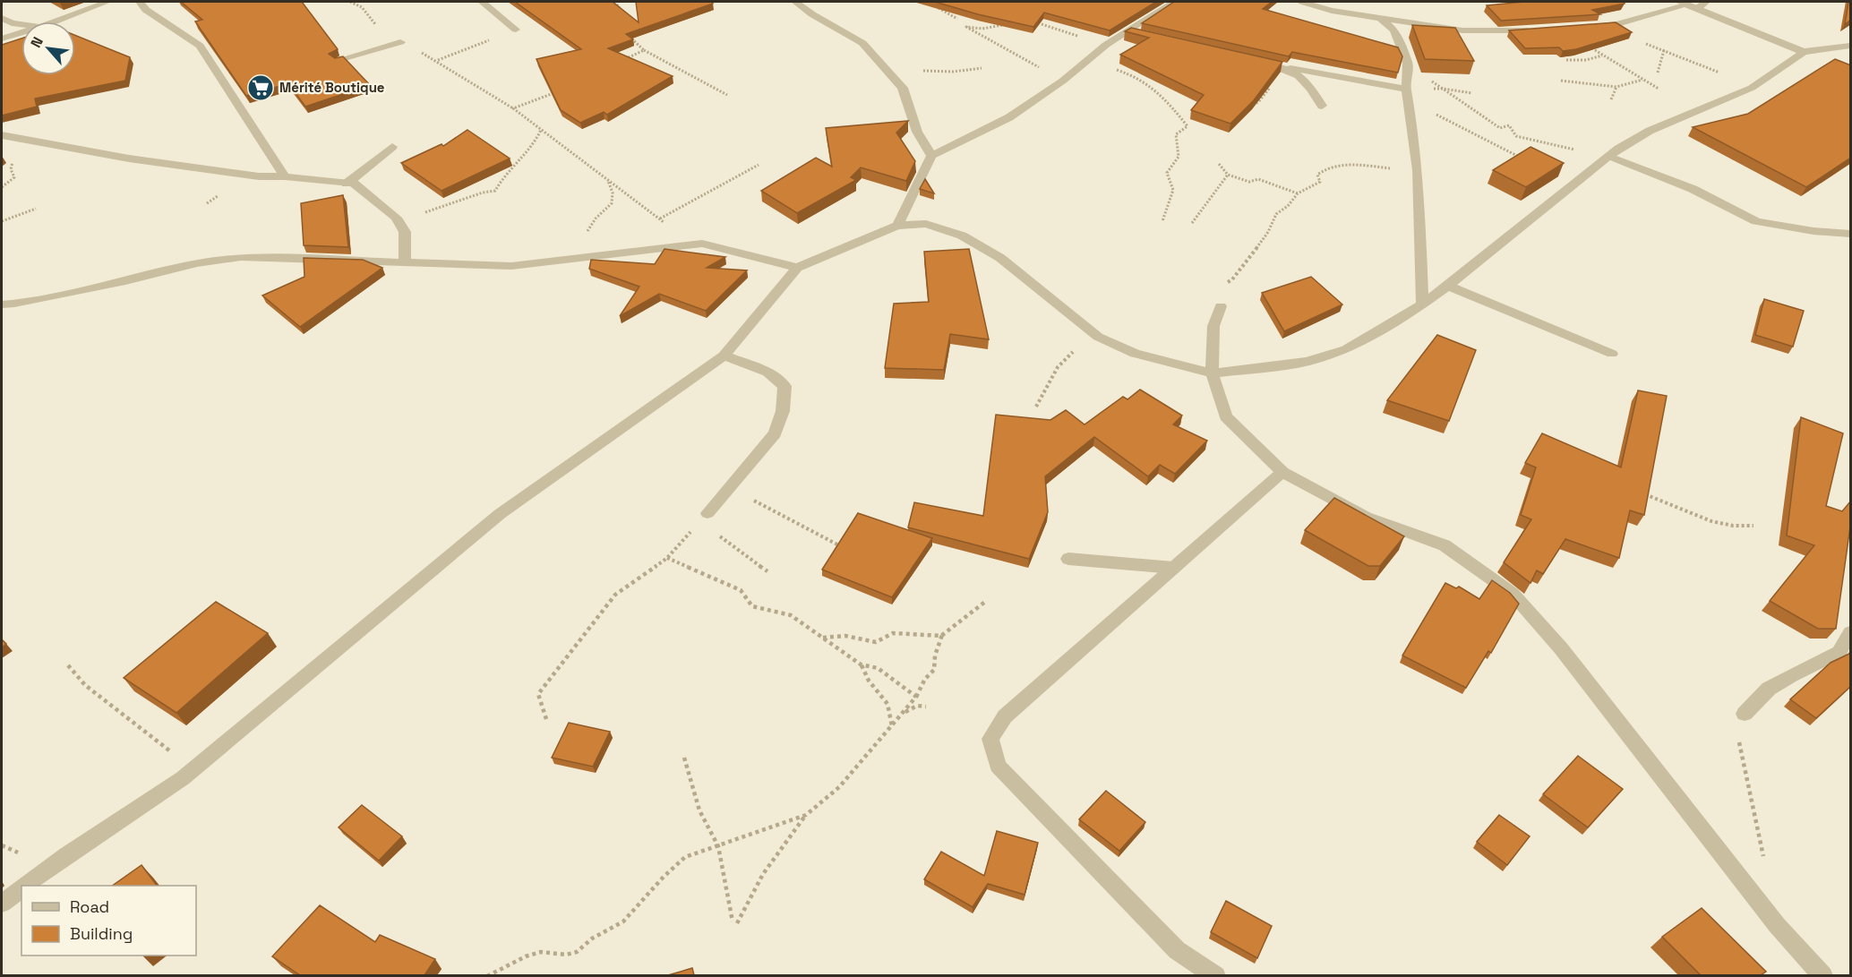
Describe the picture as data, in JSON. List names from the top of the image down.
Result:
{
  "places": {
    "supermarket": ["Mérité Boutique"]
  },
  "legend": ["Road", "Building"],
  "north": "top left"
}
